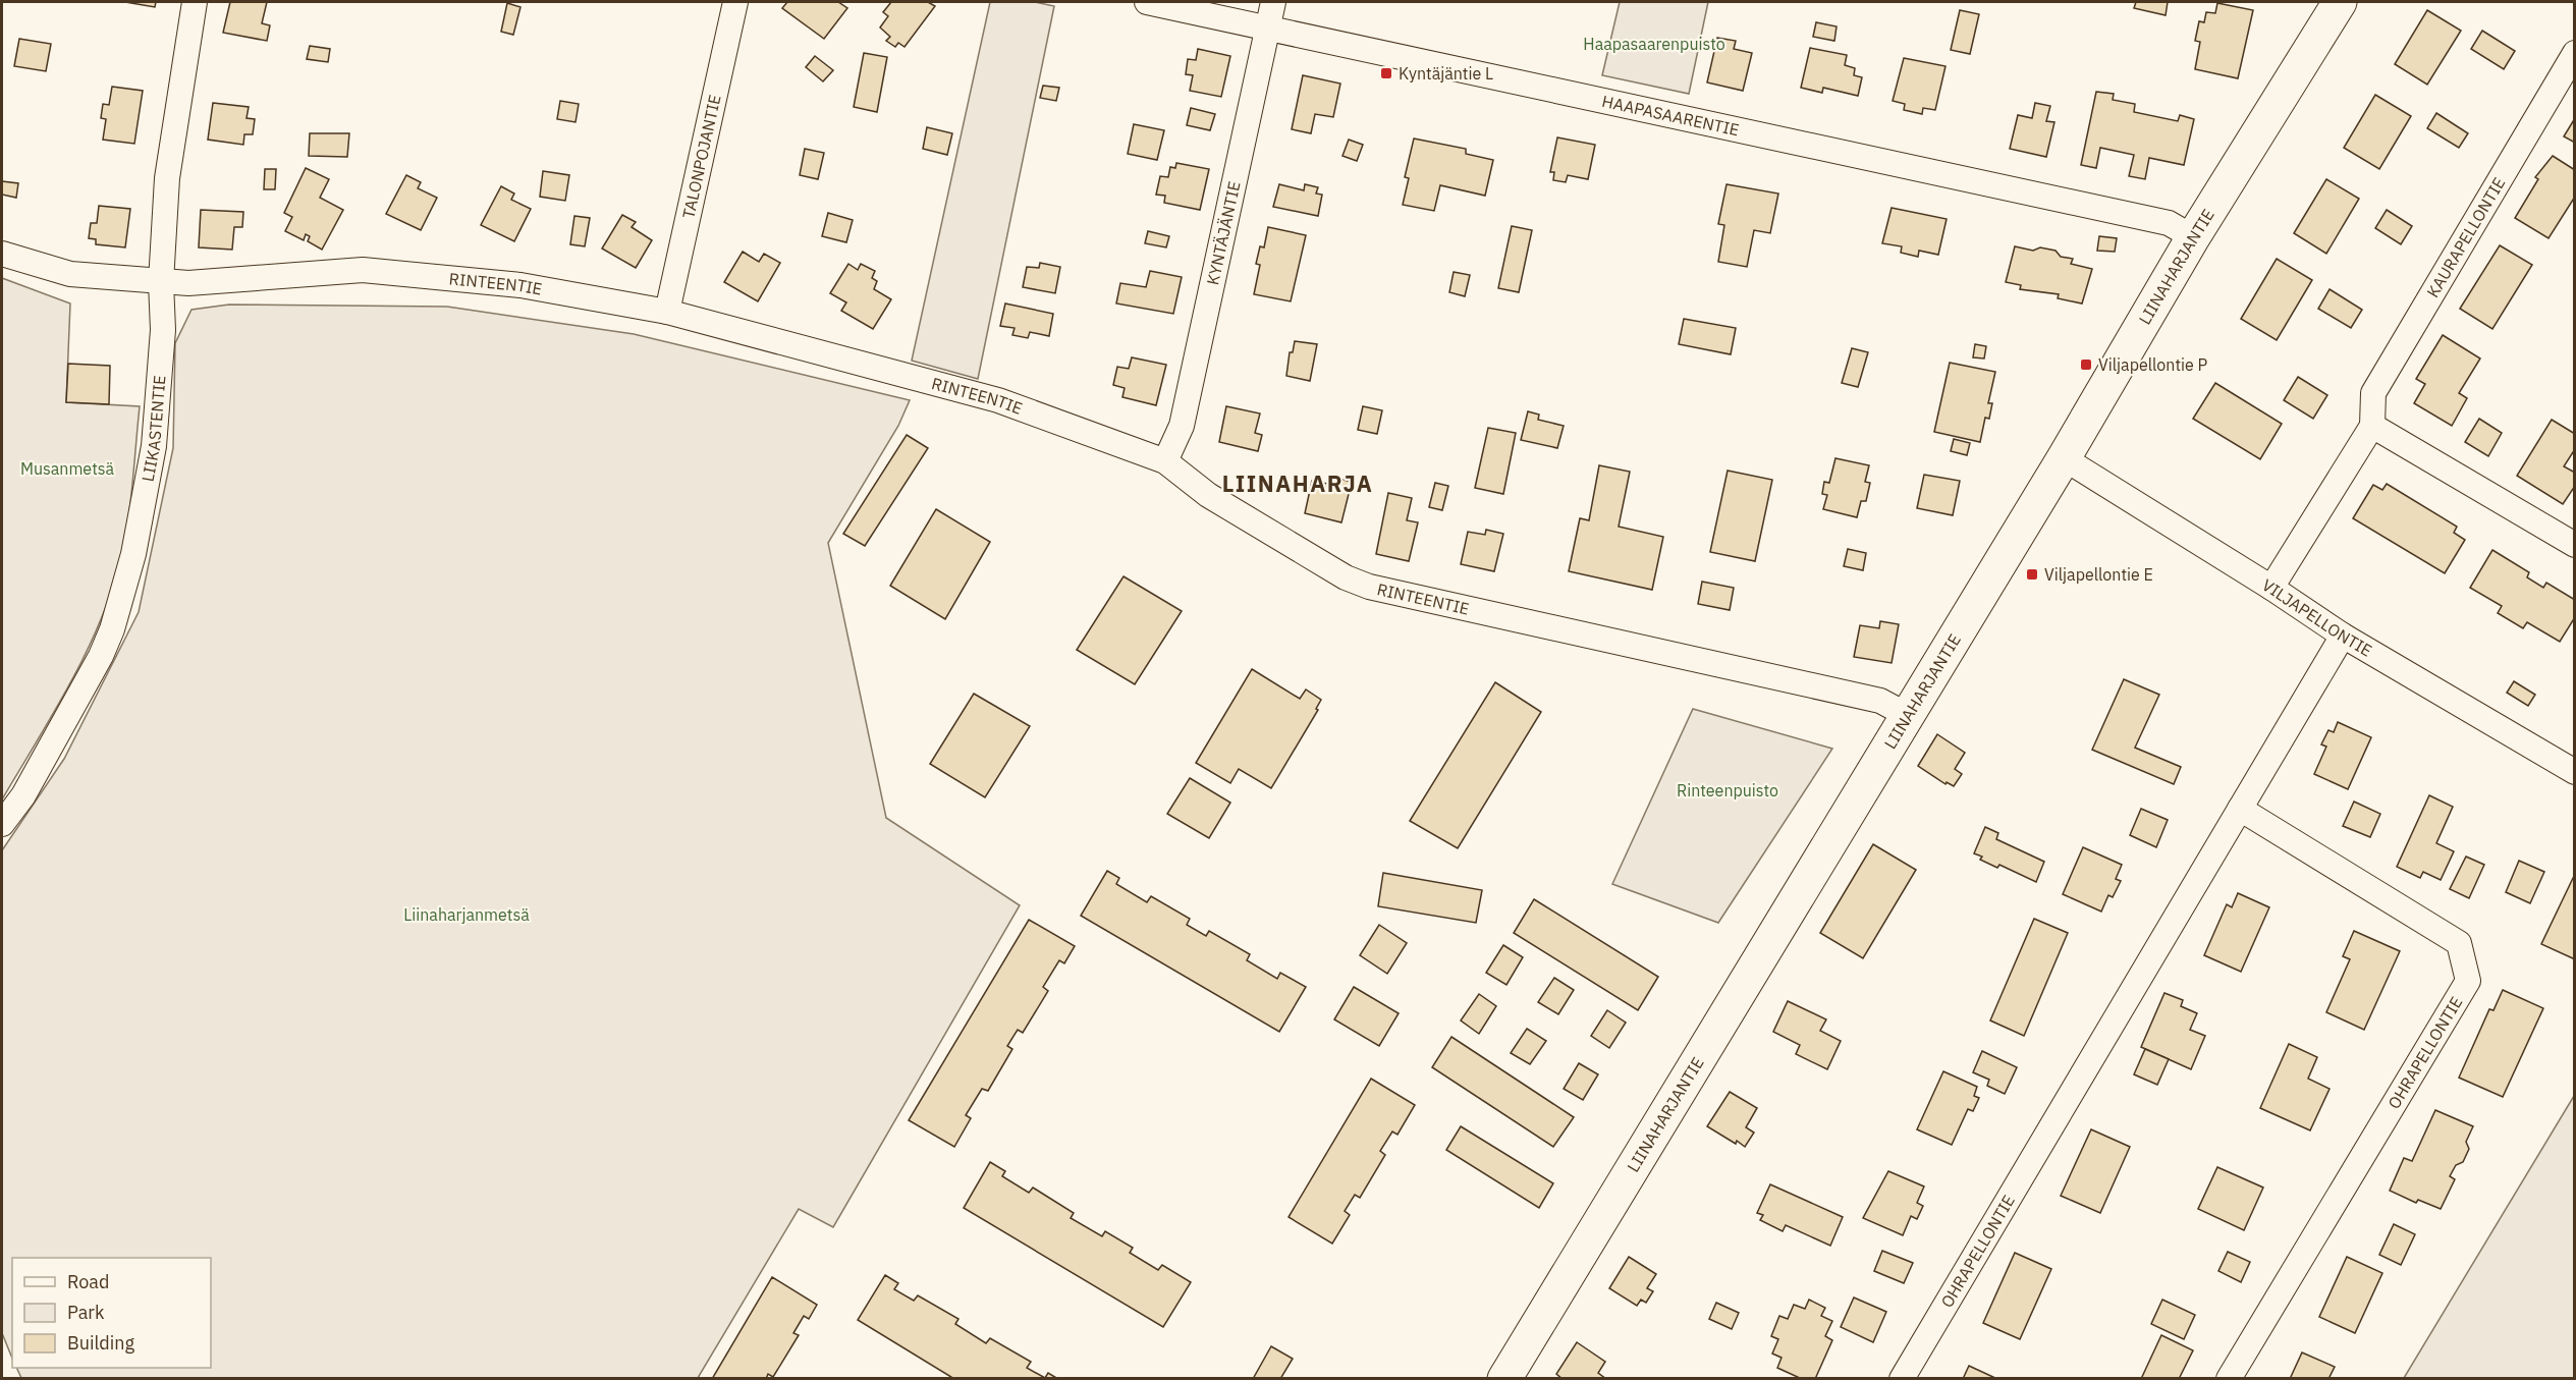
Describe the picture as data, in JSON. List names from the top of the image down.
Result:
{
  "streets": {
    "main road": ["LIINAHARJANTIE"],
    "street": [
      "HAAPASAARENTIE",
      "TALONPOJANTIE",
      "KYNTÄJÄNTIE",
      "KAURAPELLONTIE",
      "RINTEENTIE",
      "LIIKASTENTIE",
      "VILJAPELLONTIE",
      "OHRAPELLONTIE"
    ]
  },
  "crossings": [
    ["HAAPASAARENTIE", "KYNTÄJÄNTIE"],
    ["HAAPASAARENTIE", "LIINAHARJANTIE"],
    ["TALONPOJANTIE", "RINTEENTIE"],
    ["KYNTÄJÄNTIE", "RINTEENTIE"],
    ["LIINAHARJANTIE", "RINTEENTIE"],
    ["LIINAHARJANTIE", "VILJAPELLONTIE"],
    ["RINTEENTIE", "LIIKASTENTIE"],
    ["VILJAPELLONTIE", "OHRAPELLONTIE"]
  ],
  "districts": ["LIINAHARJA"],
  "parks": [
    "Haapasaarenpuisto",
    "Musanmetsä",
    "Rinteenpuisto",
    "Liinaharjanmetsä"
  ],
  "places": {
    "transit": ["Kyntäjäntie L", "Viljapellontie P", "Viljapellontie E"]
  },
  "legend": ["Road", "Park", "Building"]
}
